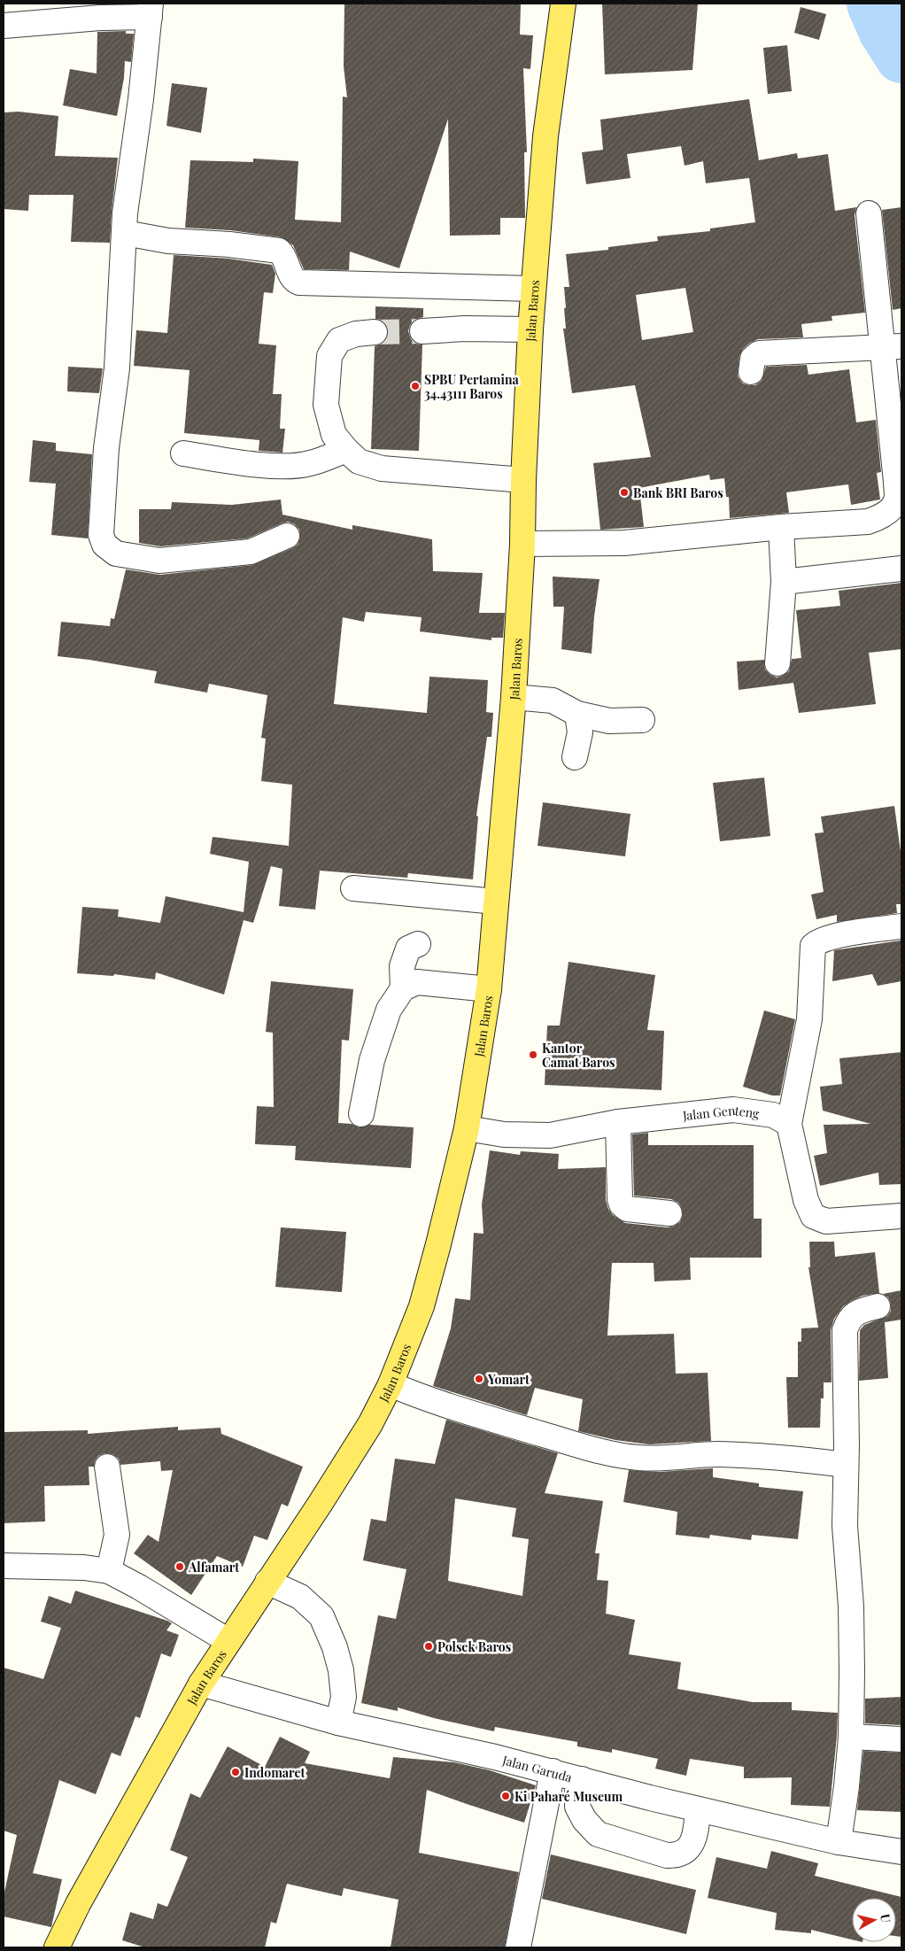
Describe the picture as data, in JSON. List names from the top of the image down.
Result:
{
  "streets": {
    "main road": ["Jalan Baros"],
    "street": ["Jalan Genteng", "Jalan Garuda"]
  },
  "crossings": [
    ["Jalan Baros", "Jalan Genteng"],
    ["Jalan Baros", "Jalan Garuda"]
  ],
  "places": [
    "SPBU Pertamina 34.43111 Baros",
    "Bank BRI Baros",
    "Kantor Camat Baros",
    "Yomart",
    "Alfamart",
    "Polsek Baros",
    "Indomaret",
    "Ki Paharé Museum"
  ],
  "north": "right"
}
